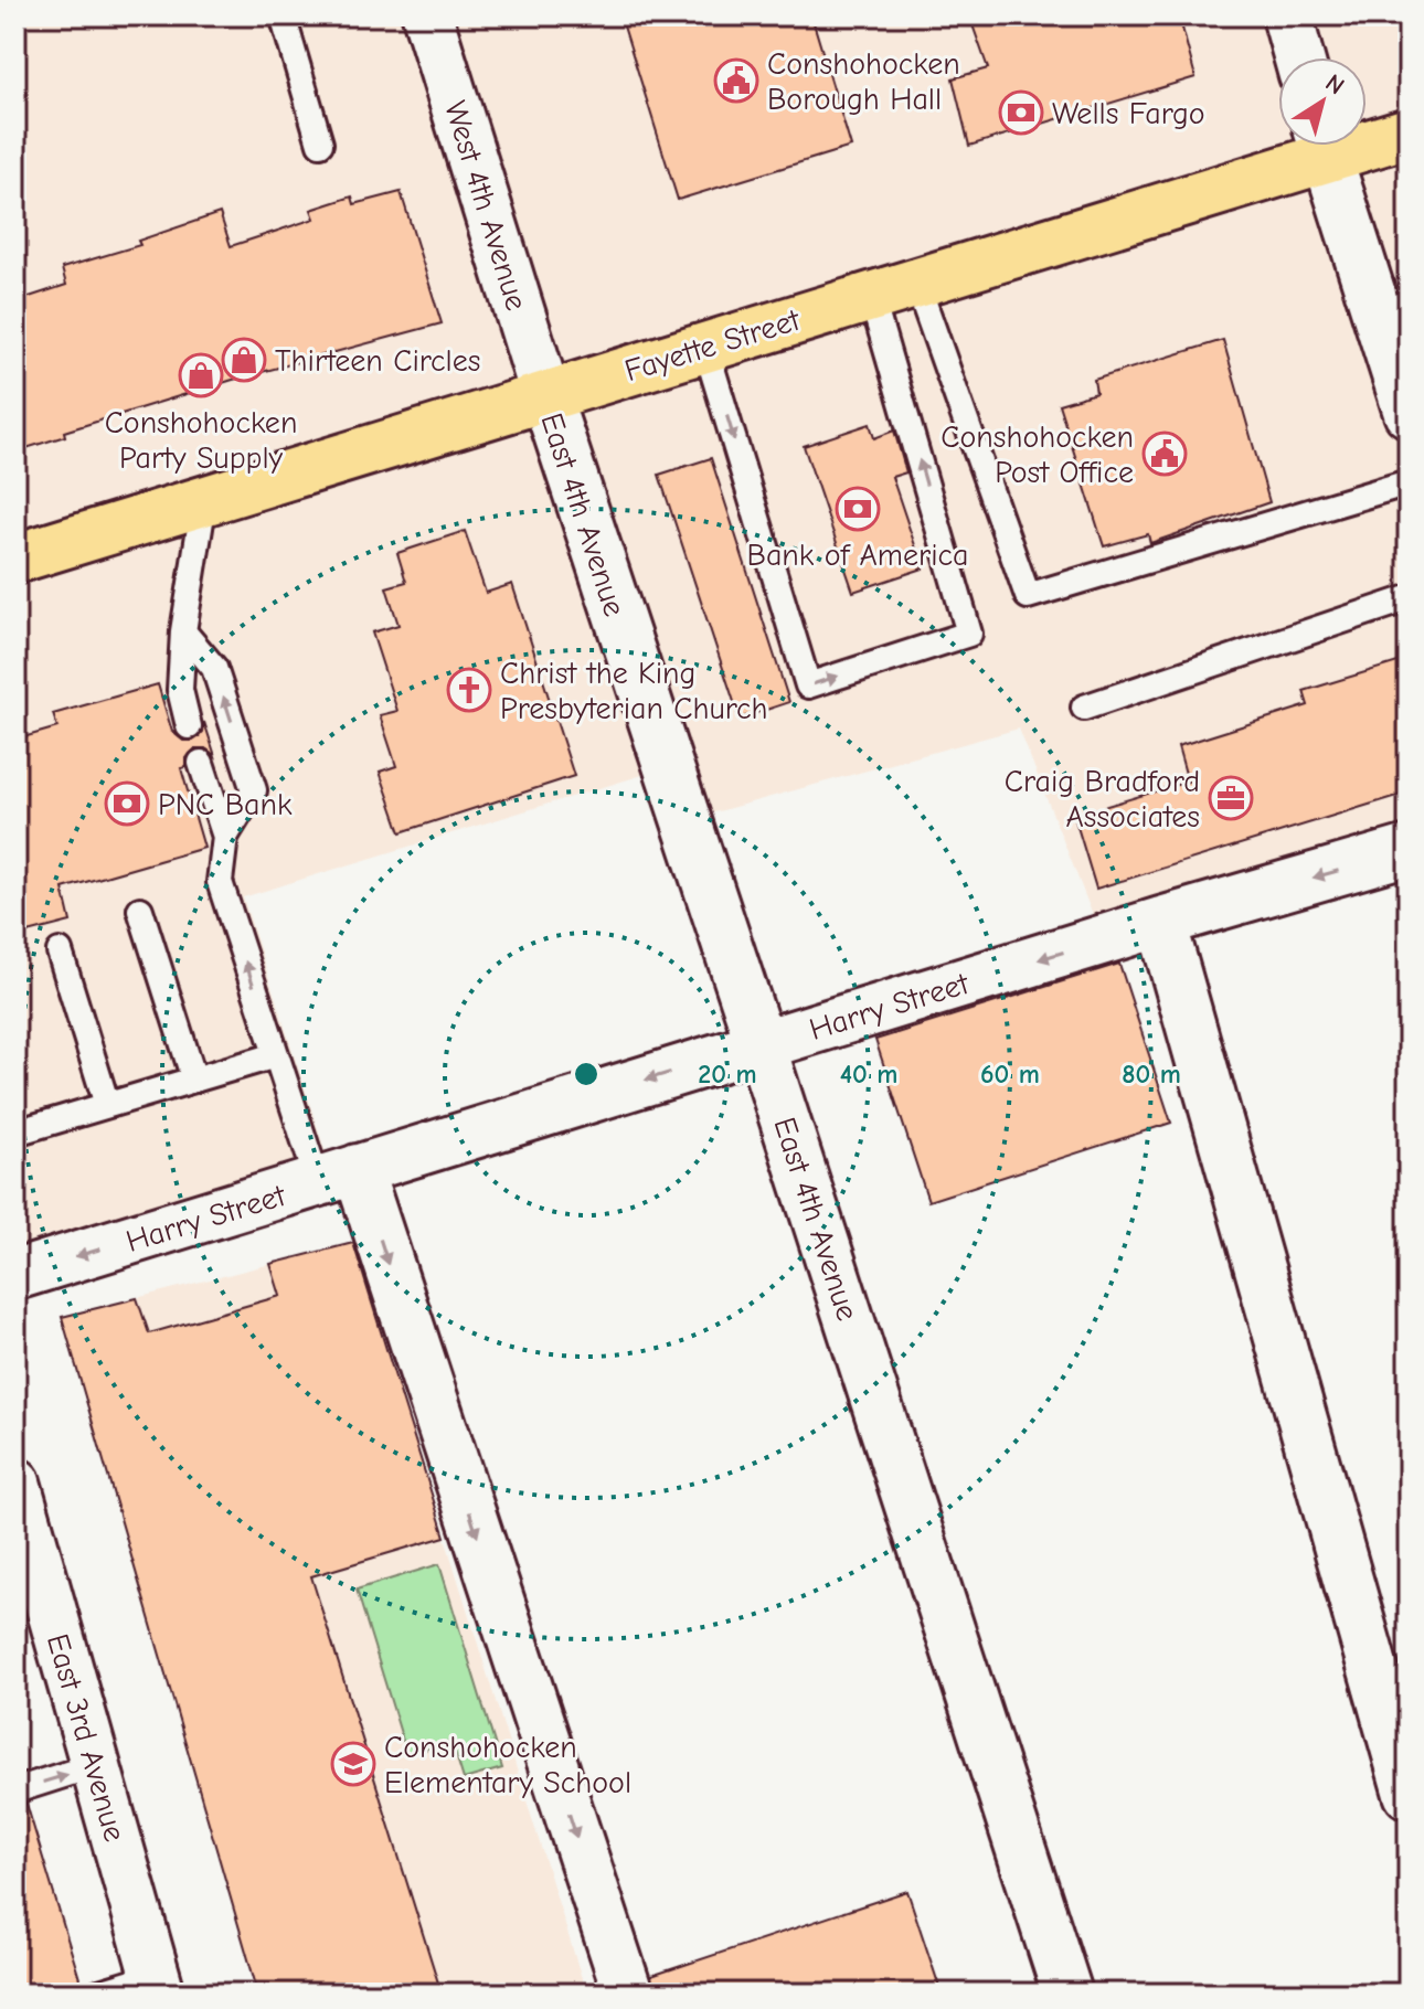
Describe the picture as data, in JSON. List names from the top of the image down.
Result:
{
  "streets": {
    "main road": ["Fayette Street"],
    "street": [
      "West 4th Avenue",
      "East 4th Avenue",
      "Harry Street",
      "East 3rd Avenue"
    ]
  },
  "crossings": [
    ["West 4th Avenue", "Fayette Street"],
    ["West 4th Avenue", "East 4th Avenue"],
    ["Fayette Street", "East 4th Avenue"],
    ["East 4th Avenue", "Harry Street"]
  ],
  "one_way": ["Harry Street"],
  "places": {
    "public building": ["Conshohocken Borough Hall", "Conshohocken Post Office"],
    "bank": ["Wells Fargo", "Bank of America", "PNC Bank"],
    "shop": ["Thirteen Circles", "Conshohocken Party Supply"],
    "church": ["Christ the King Presbyterian Church"],
    "office": ["Craig Bradford Associates"],
    "school or university": ["Conshohocken Elementary School"]
  },
  "north": "top right",
  "rings": [
    "20 m",
    "40 m",
    "60 m",
    "80 m"
  ]
}
